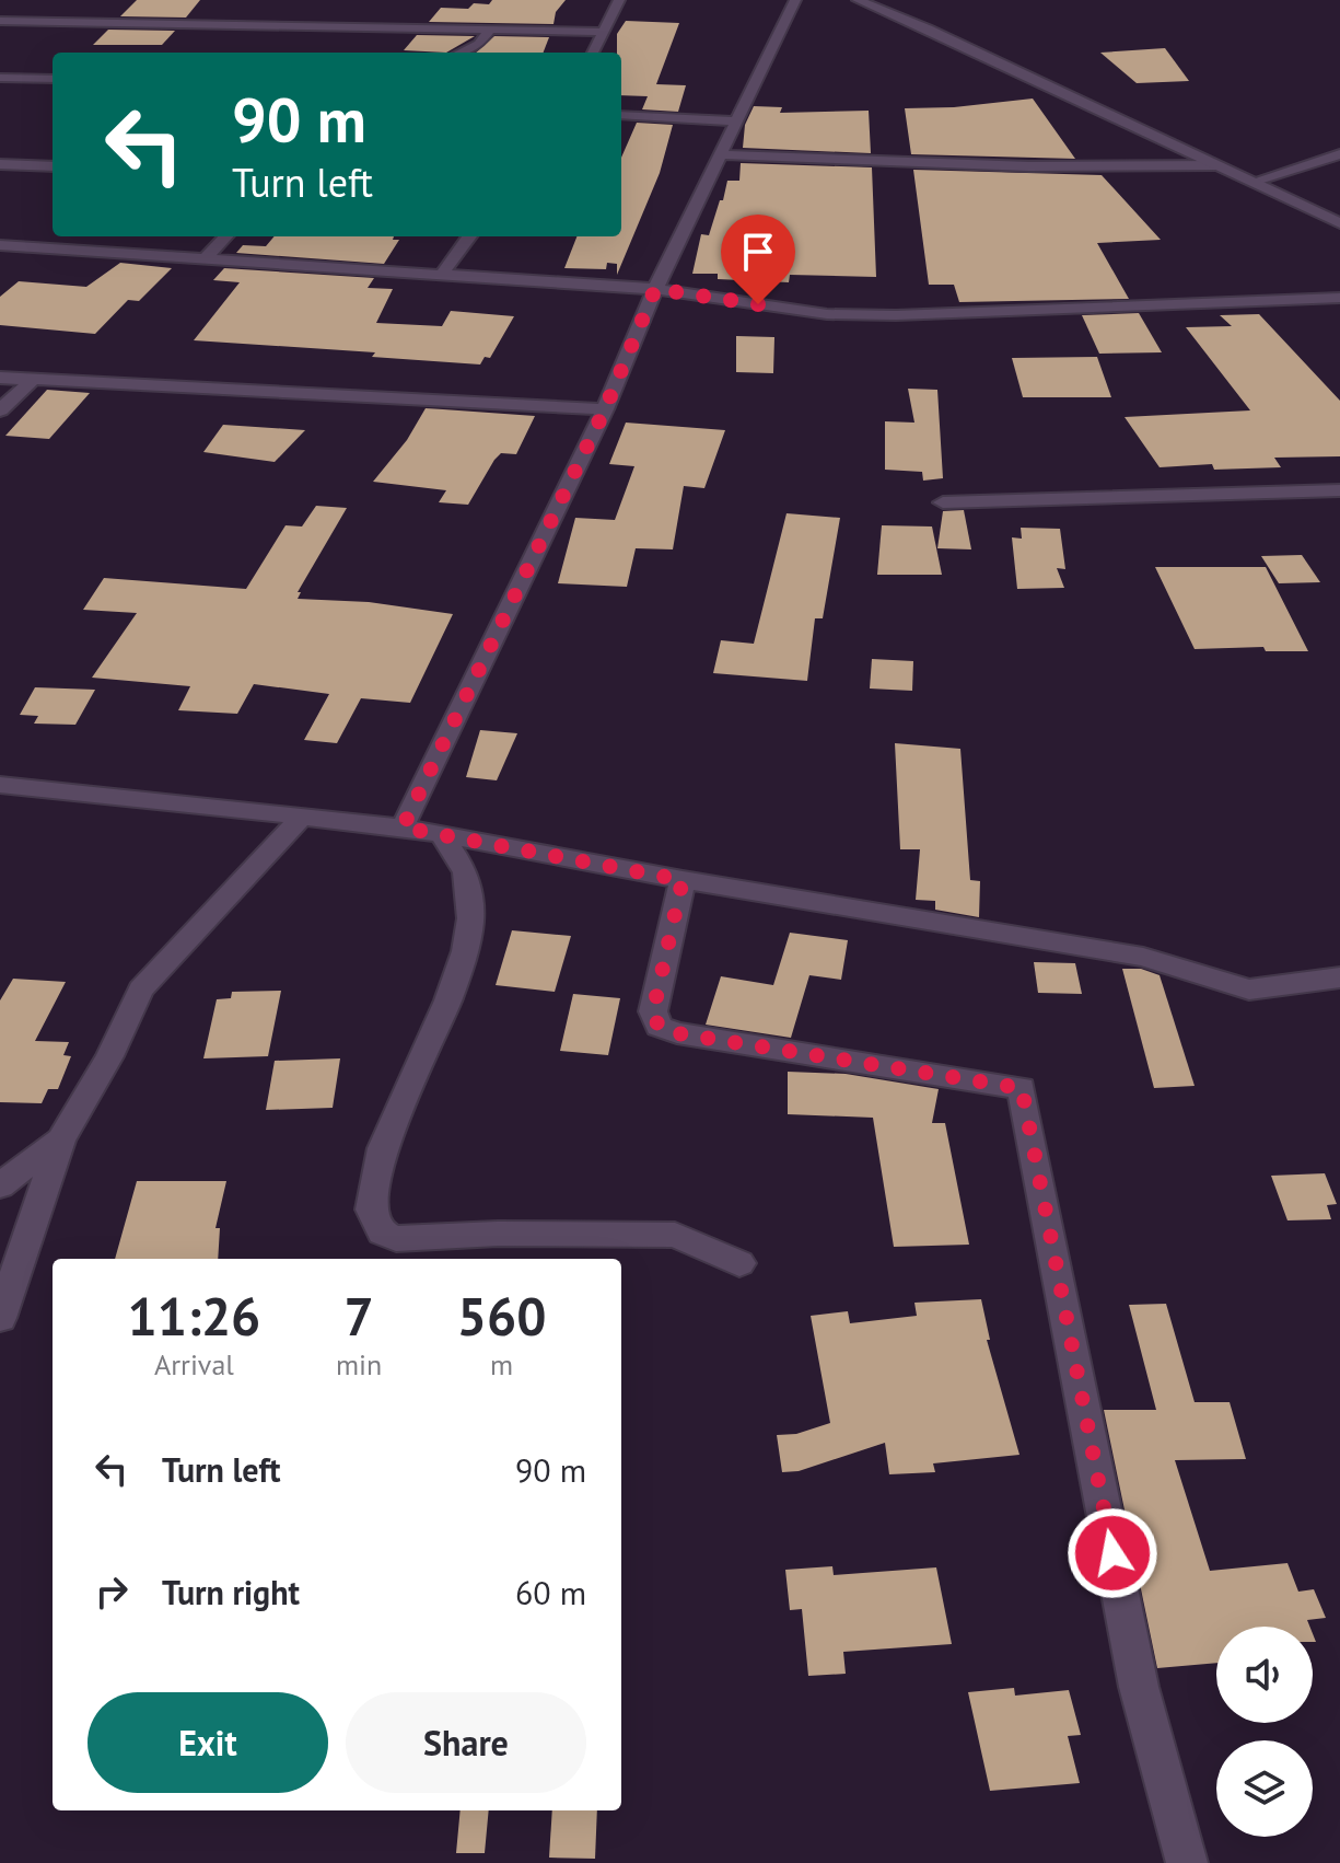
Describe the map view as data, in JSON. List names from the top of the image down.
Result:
{
  "page": {
    "turn": ["90 m", "Turn left"],
    "eta": [
      "11:26",
      "Arrival",
      "7",
      "min",
      "560",
      "m"
    ],
    "list": [
      {
        "name": "Turn left",
        "value": "90 m"
      },
      {
        "name": "Turn right",
        "value": "60 m"
      }
    ],
    "buttons": ["Exit", "Share"]
  }
}
